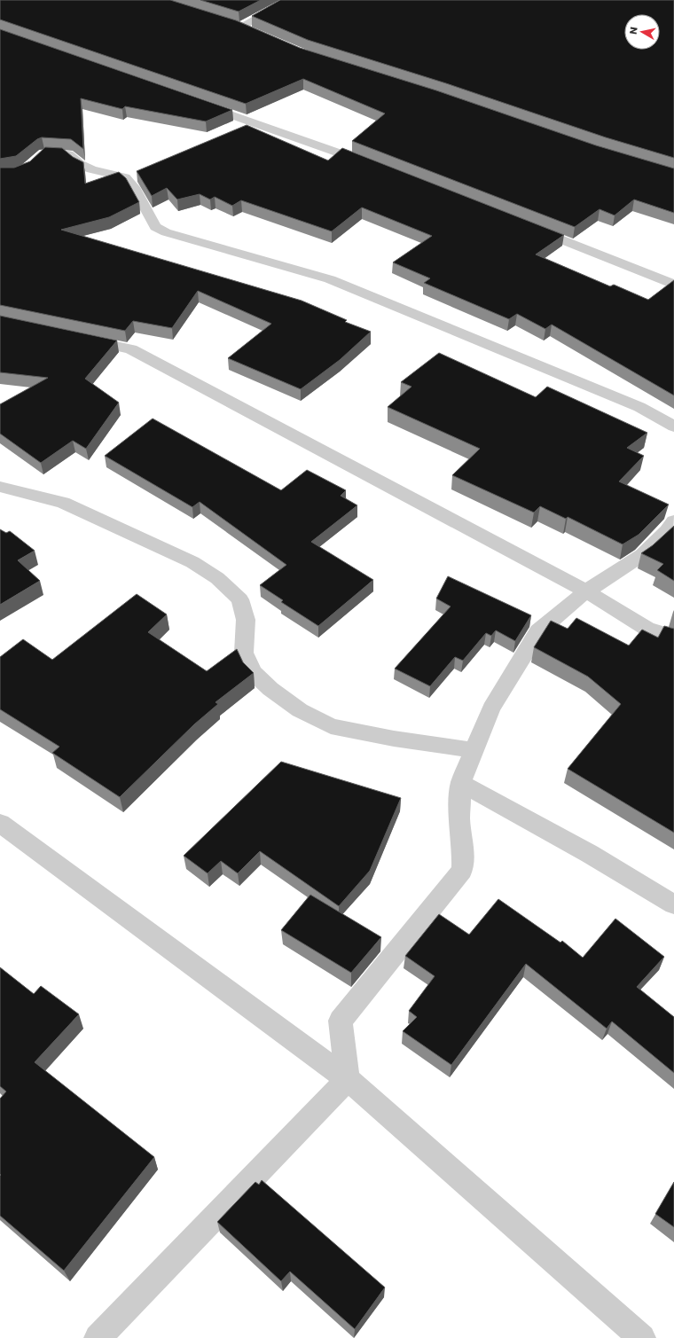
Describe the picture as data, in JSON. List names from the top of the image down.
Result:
{
  "north": "left"
}
